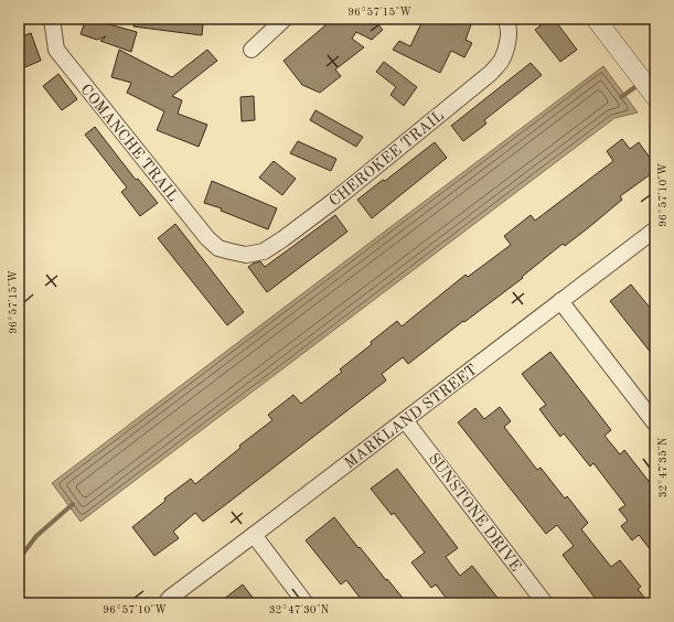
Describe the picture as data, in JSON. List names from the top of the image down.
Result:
{
  "streets": {
    "street": [
      "COMANCHE TRAIL",
      "CHEROKEE TRAIL",
      "MARKLAND STREET",
      "SUNSTONE DRIVE"
    ]
  },
  "crossings": [
    ["COMANCHE TRAIL", "CHEROKEE TRAIL"],
    ["MARKLAND STREET", "SUNSTONE DRIVE"]
  ],
  "coordinates": [
    "96°57'15\"W",
    "96°57'10\"W",
    "32°47'35\"N",
    "32°47'30\"N"
  ]
}
